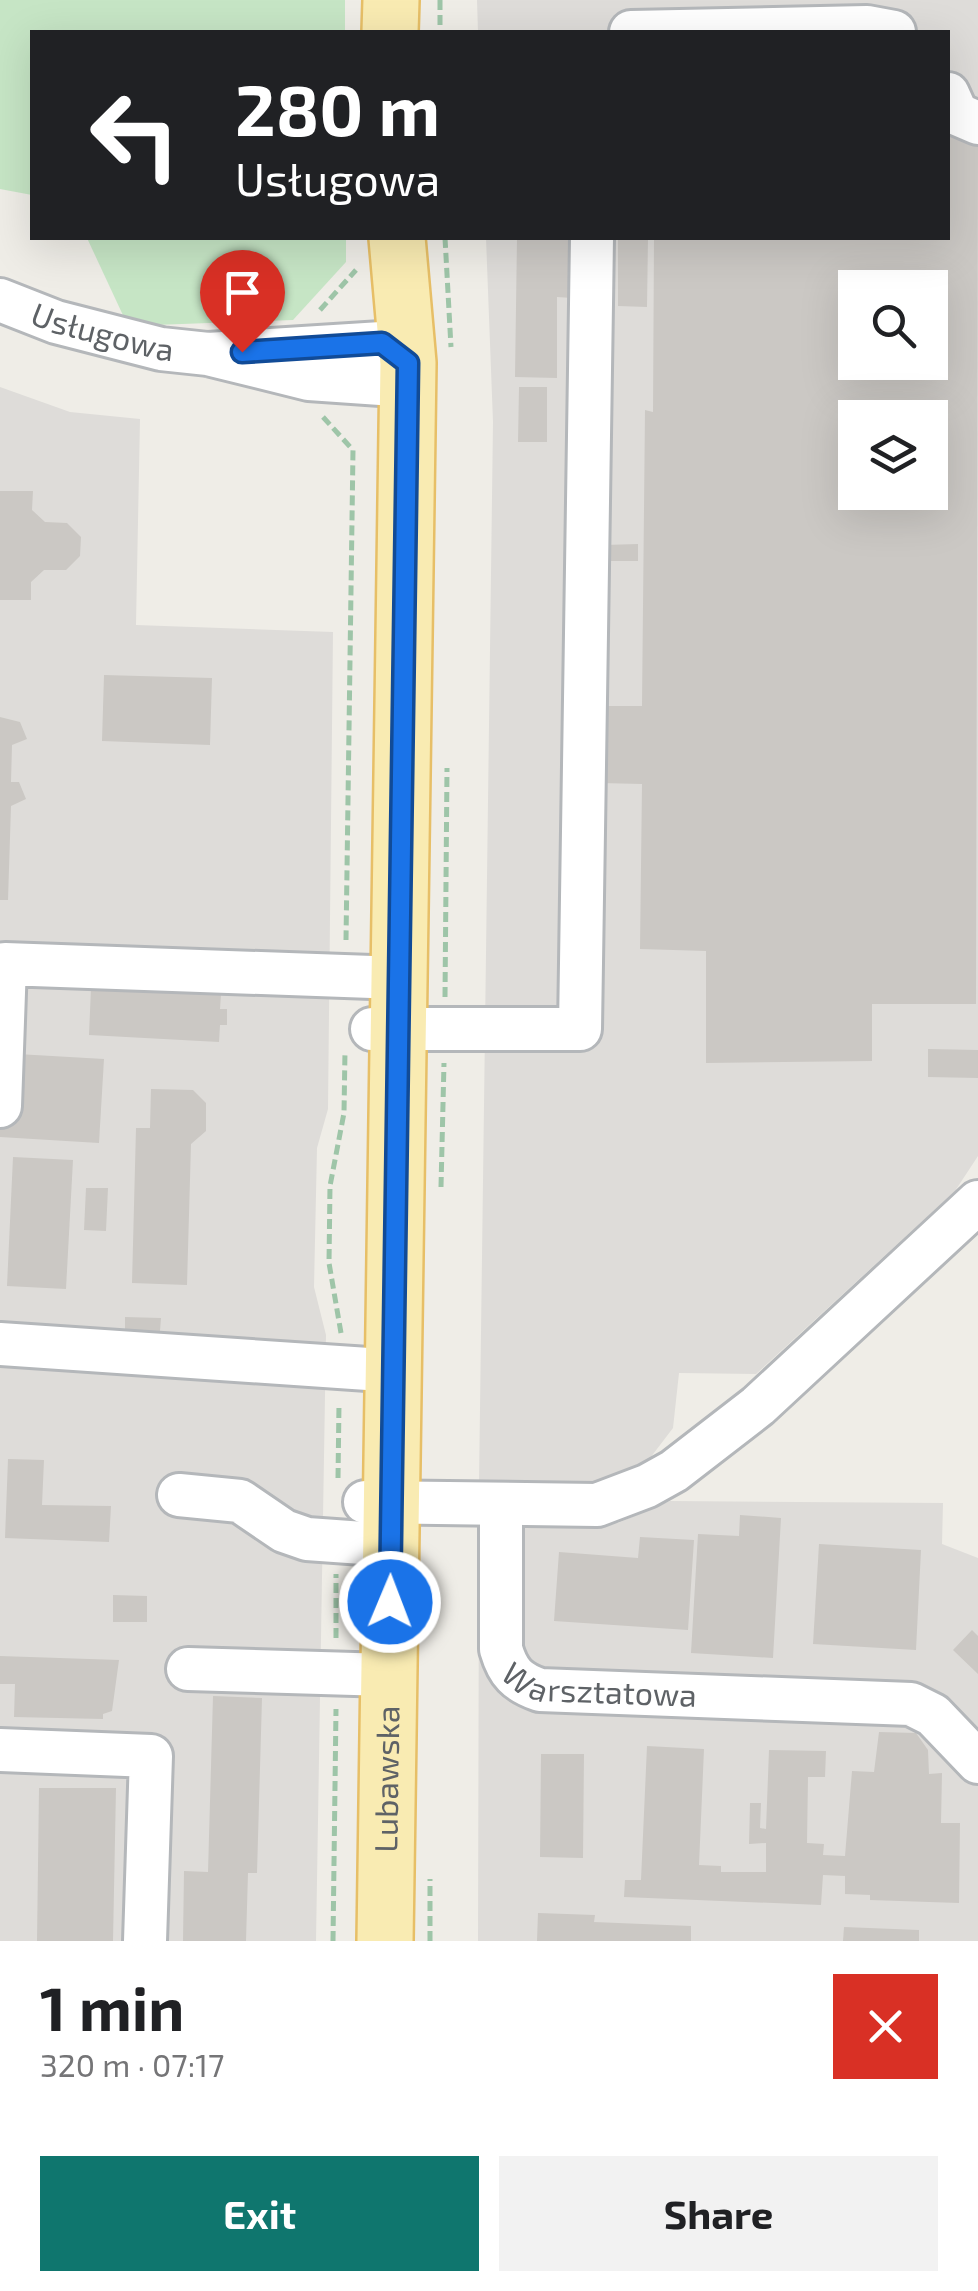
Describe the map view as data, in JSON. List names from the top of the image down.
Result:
{
  "streets": {
    "main road": ["Lubawska"],
    "street": ["Usługowa", "Warsztatowa"]
  },
  "crossings": [
    ["Usługowa", "Lubawska"]
  ],
  "page": {
    "turn": ["280 m", "Usługowa"],
    "heading": ["1 min", "320 m · 07:17"],
    "buttons": ["Exit", "Share"]
  }
}
